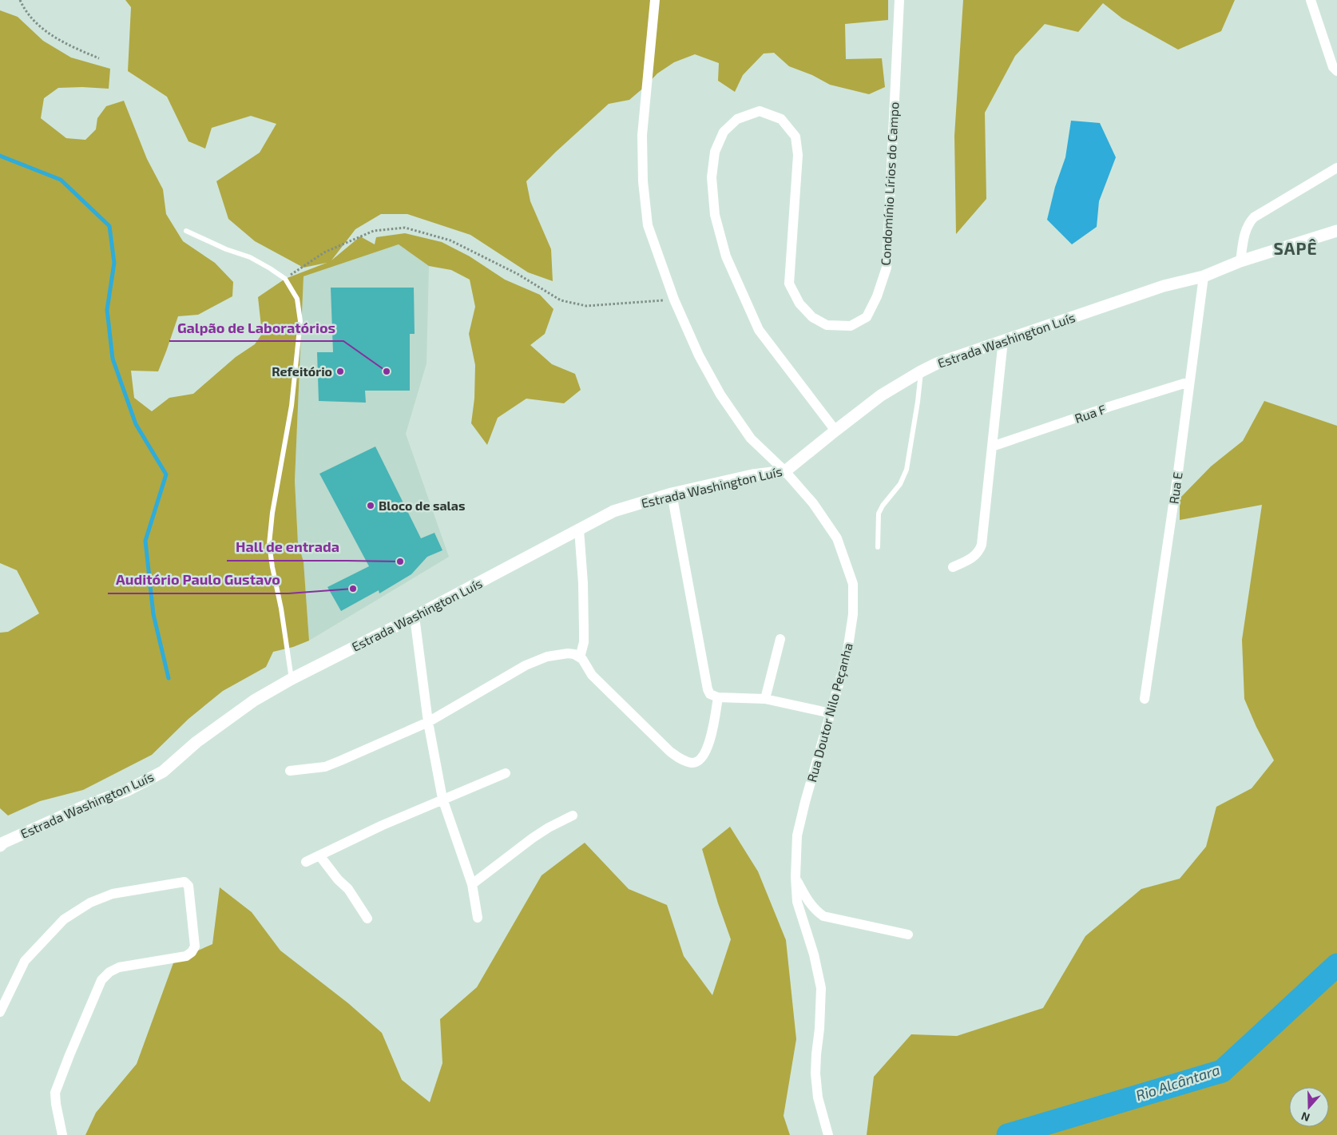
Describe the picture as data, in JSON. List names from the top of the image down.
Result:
{
  "streets": {
    "street": [
      "Condomínio Lírios do Campo",
      "Estrada Washington Luís",
      "Rua F",
      "Rua E",
      "Rua Doutor Nilo Peçanha"
    ]
  },
  "crossings": [
    ["Condomínio Lírios do Campo", "Estrada Washington Luís"],
    ["Estrada Washington Luís", "Rua E"],
    ["Estrada Washington Luís", "Rua Doutor Nilo Peçanha"],
    ["Rua F", "Rua E"]
  ],
  "districts": ["SAPÊ"],
  "water": ["Rio Alcântara"],
  "places": [
    "Refeitório",
    "Galpão de Laboratórios",
    "Bloco de salas",
    "Hall de entrada",
    "Auditório Paulo Gustavo"
  ],
  "north": "bottom"
}
